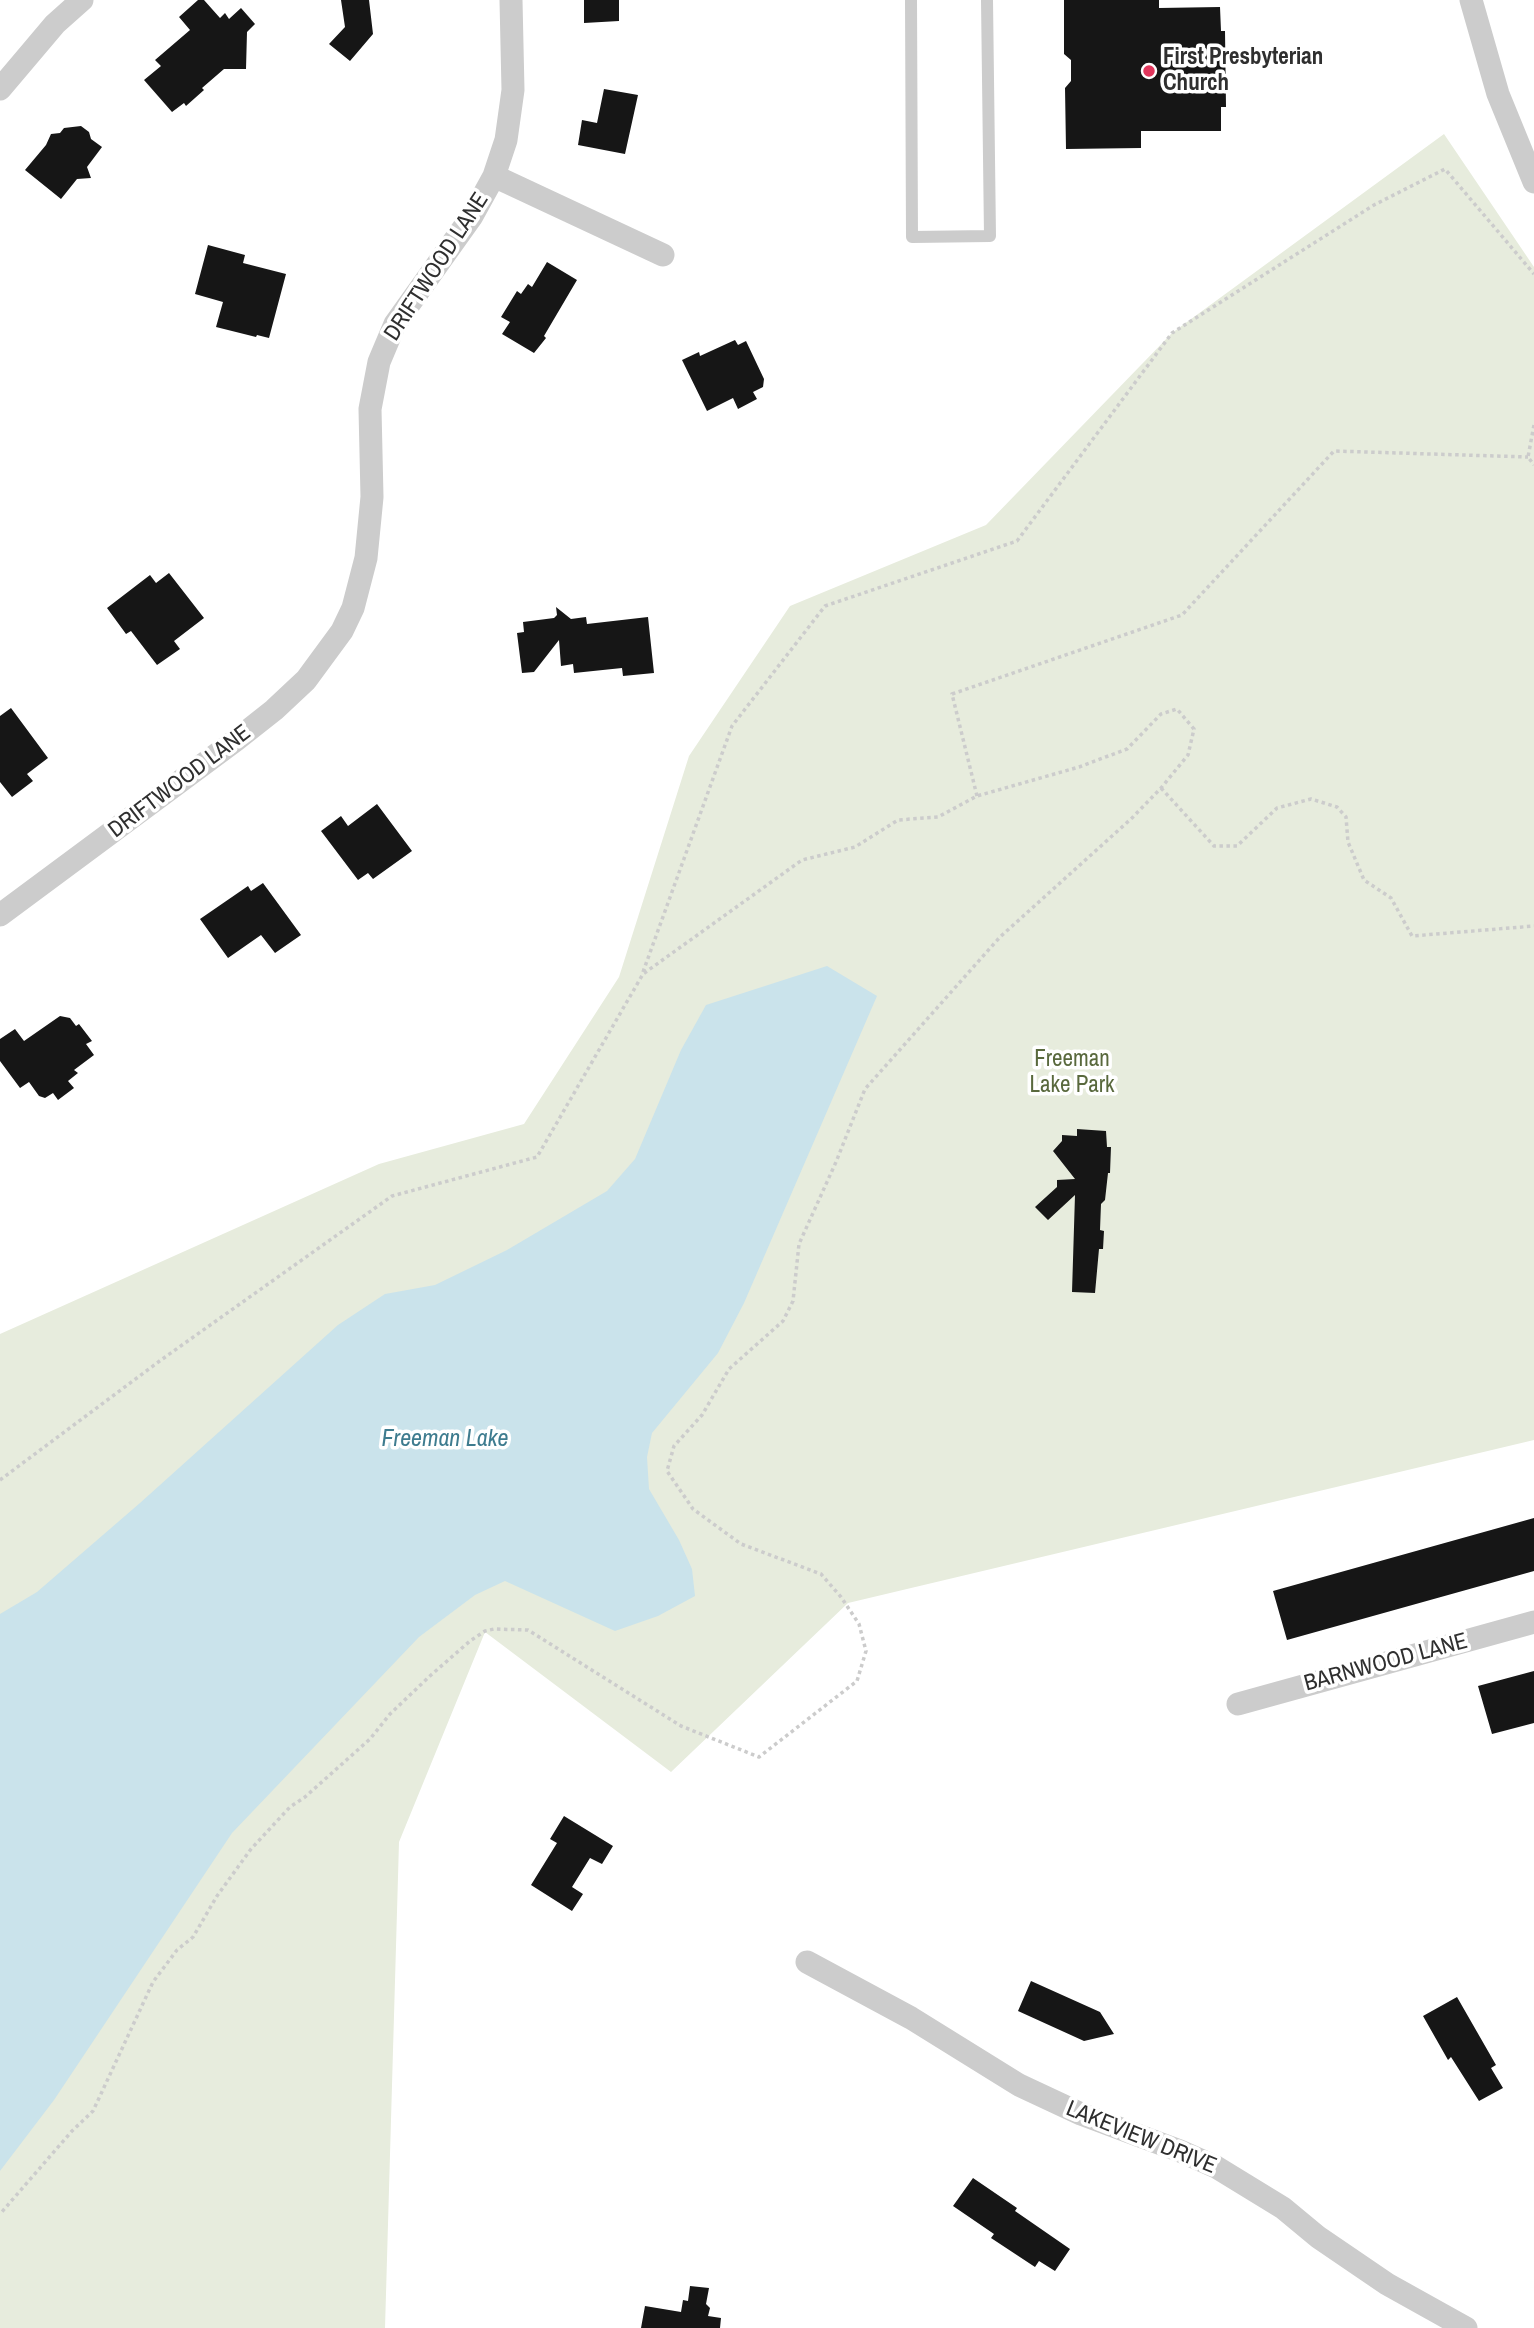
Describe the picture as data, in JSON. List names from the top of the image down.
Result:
{
  "streets": {
    "street": ["DRIFTWOOD LANE", "BARNWOOD LANE", "LAKEVIEW DRIVE"]
  },
  "water": ["Freeman Lake"],
  "parks": ["Freeman Lake Park"],
  "places": ["First Presbyterian Church"]
}
